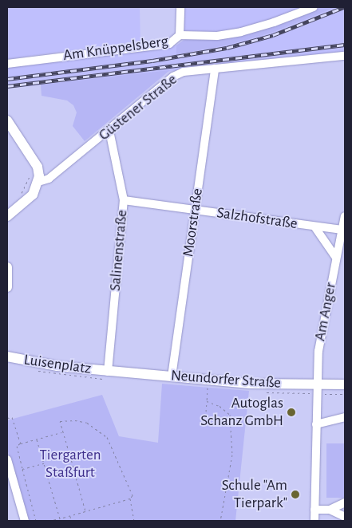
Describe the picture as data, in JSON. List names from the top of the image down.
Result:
{
  "streets": {
    "main road": ["Luisenplatz", "Neundorfer Straße"],
    "street": [
      "Am Knüppelsberg",
      "Güstener Straße",
      "Salzhofstraße",
      "Moorstraße",
      "Salinenstraße",
      "Am Anger"
    ]
  },
  "crossings": [
    ["Güstener Straße", "Moorstraße"],
    ["Güstener Straße", "Salinenstraße"],
    ["Salzhofstraße", "Moorstraße"],
    ["Salzhofstraße", "Salinenstraße"],
    ["Salzhofstraße", "Am Anger"],
    ["Moorstraße", "Neundorfer Straße"],
    ["Salinenstraße", "Luisenplatz"],
    ["Salinenstraße", "Neundorfer Straße"],
    ["Am Anger", "Neundorfer Straße"],
    ["Luisenplatz", "Neundorfer Straße"]
  ],
  "parks": ["Tiergarten Staßfurt"],
  "places": ["Autoglas Schanz GmbH", "Schule \"Am Tierpark\""]
}
